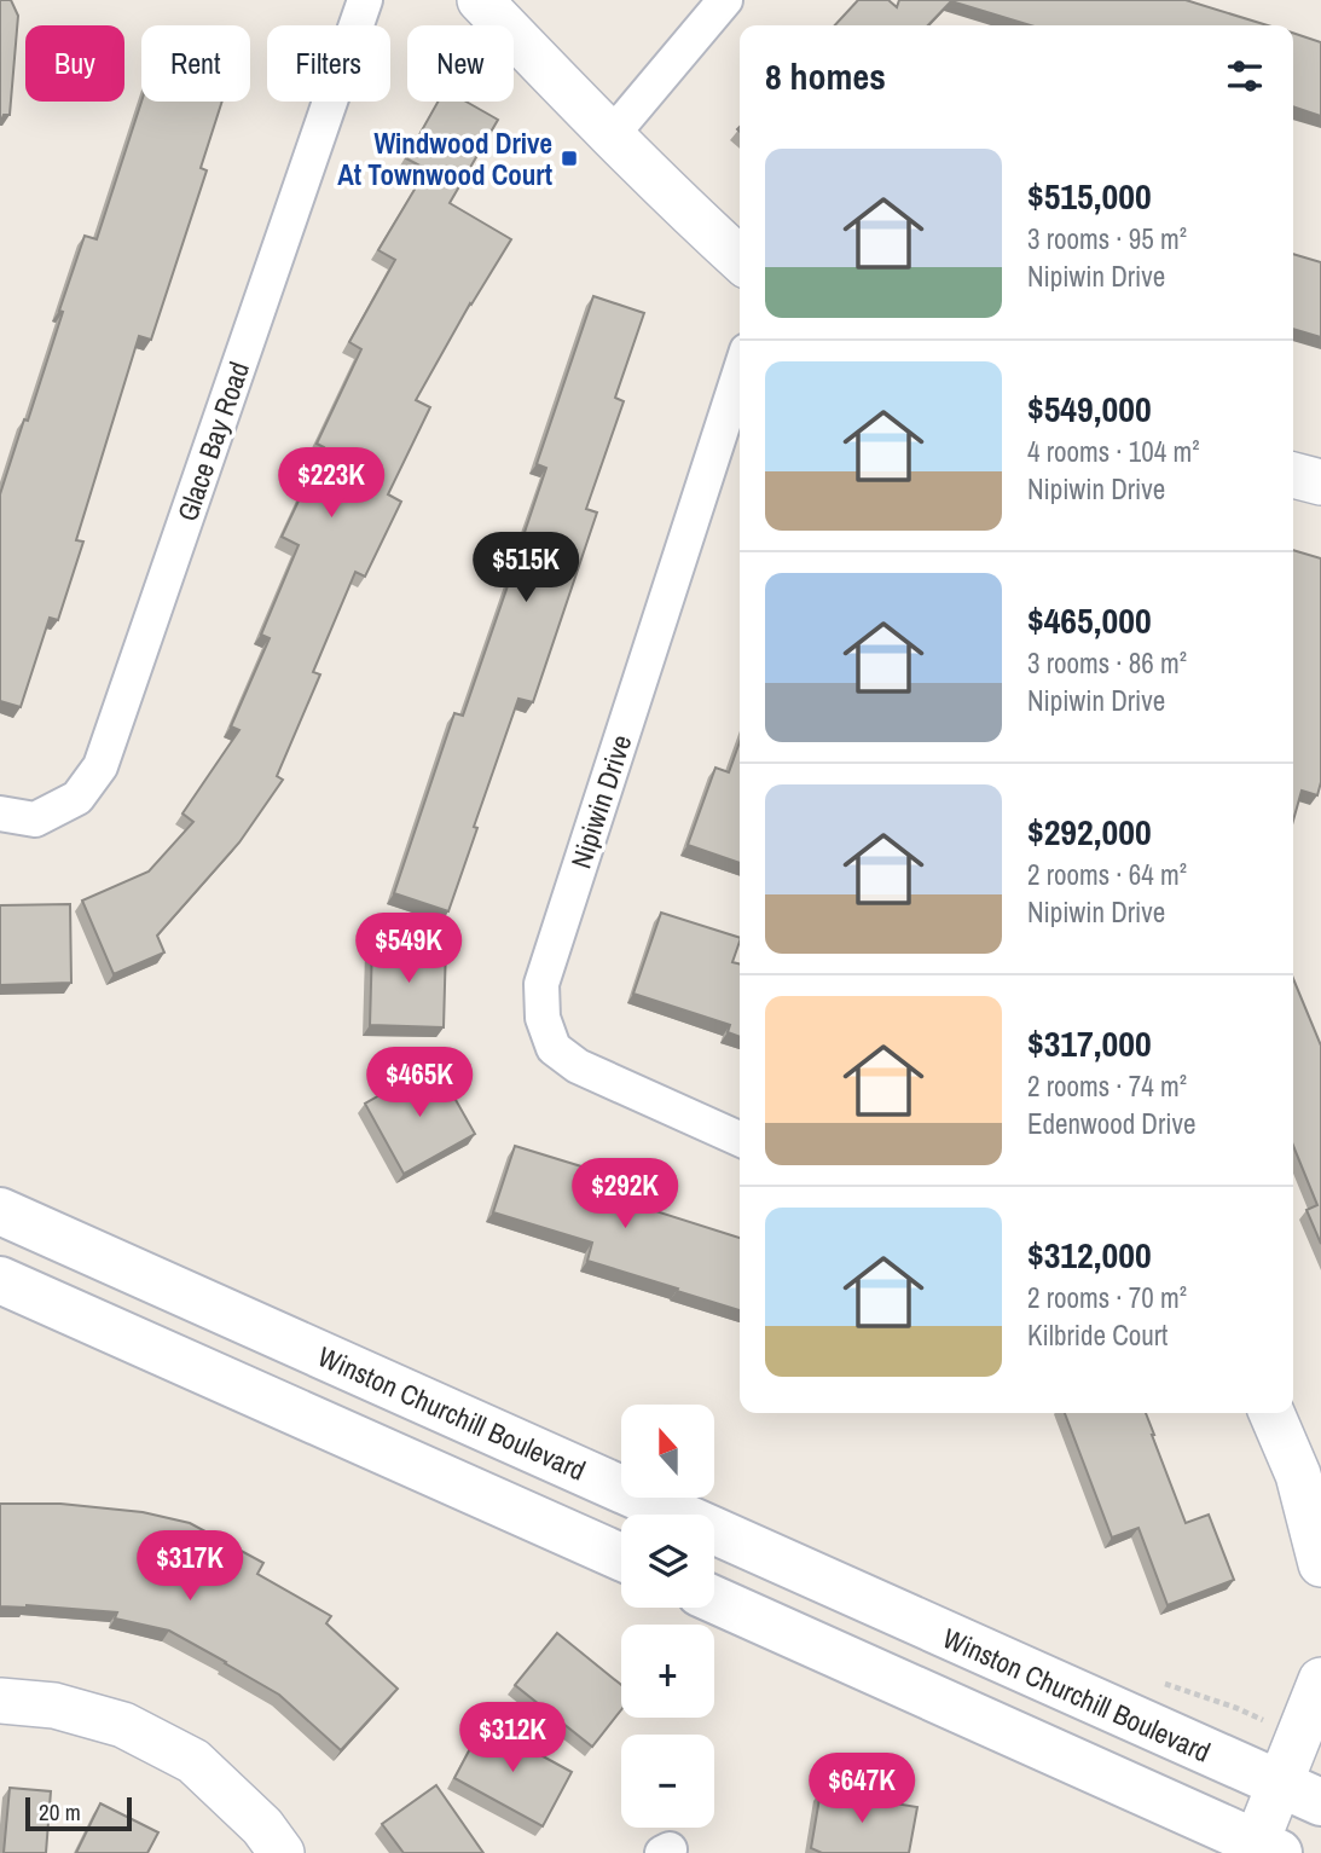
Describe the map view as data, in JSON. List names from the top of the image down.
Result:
{
  "streets": {
    "main road": ["Winston Churchill Boulevard"],
    "street": ["Glace Bay Road", "Nipiwin Drive"]
  },
  "places": {
    "transit": ["Windwood Drive At Townwood Court"]
  },
  "scale_bar": "20 m",
  "north": "top",
  "page": {
    "chip": [
      "Buy",
      "Rent",
      "Filters",
      "New"
    ],
    "heading": "8 homes",
    "list": [
      {
        "name": "$515,000",
        "note": "3 rooms · 95 m² · Nipiwin Drive"
      },
      {
        "name": "$549,000",
        "note": "4 rooms · 104 m² · Nipiwin Drive"
      },
      {
        "name": "$465,000",
        "note": "3 rooms · 86 m² · Nipiwin Drive"
      },
      {
        "name": "$292,000",
        "note": "2 rooms · 64 m² · Nipiwin Drive"
      },
      {
        "name": "$317,000",
        "note": "2 rooms · 74 m² · Edenwood Drive"
      },
      {
        "name": "$312,000",
        "note": "2 rooms · 70 m² · Kilbride Court"
      }
    ],
    "price": [
      "$223K",
      "$515K",
      "$549K",
      "$465K",
      "$292K",
      "$317K",
      "$312K",
      "$647K"
    ],
    "map_buttons": ["+", "−"],
    "scale": "20 m"
  }
}
